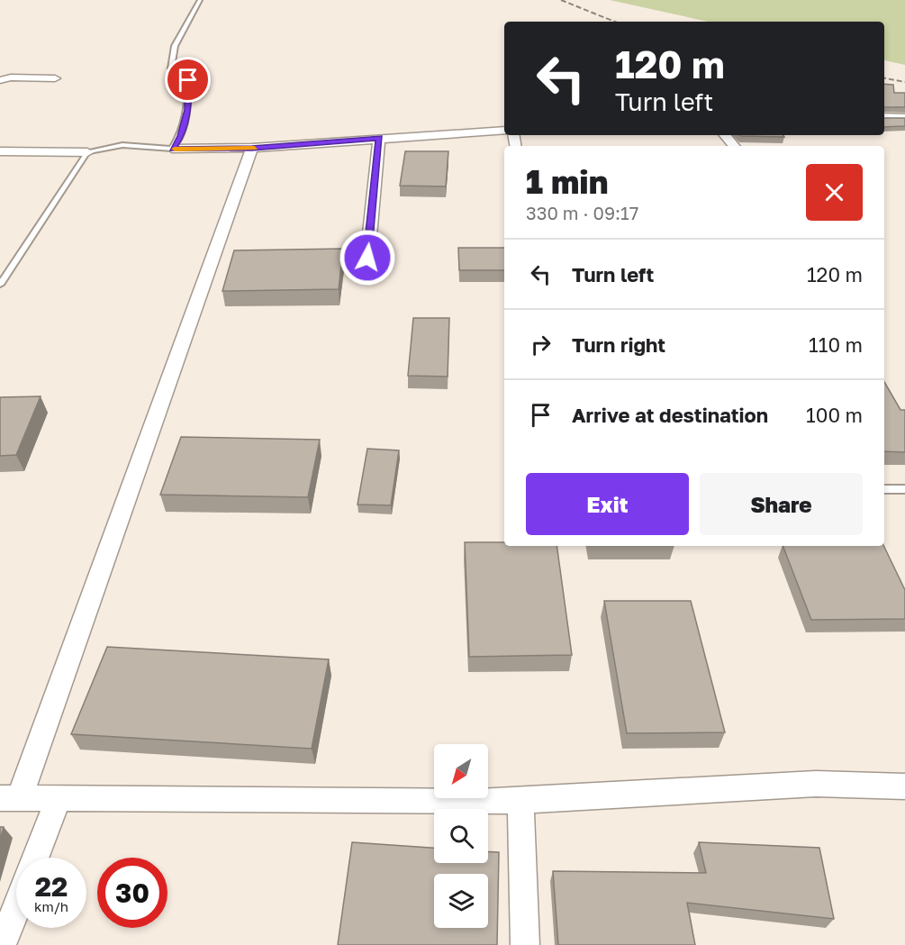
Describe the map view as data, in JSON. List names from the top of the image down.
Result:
{
  "north": "bottom left",
  "page": {
    "turn": ["120 m", "Turn left"],
    "heading": ["1 min", "330 m · 09:17"],
    "list": [
      {
        "name": "Turn left",
        "value": "120 m"
      },
      {
        "name": "Turn right",
        "value": "110 m"
      },
      {
        "name": "Arrive at destination",
        "value": "100 m"
      }
    ],
    "buttons": ["Exit", "Share"],
    "speed": "22 km/h",
    "limit": "30"
  }
}
